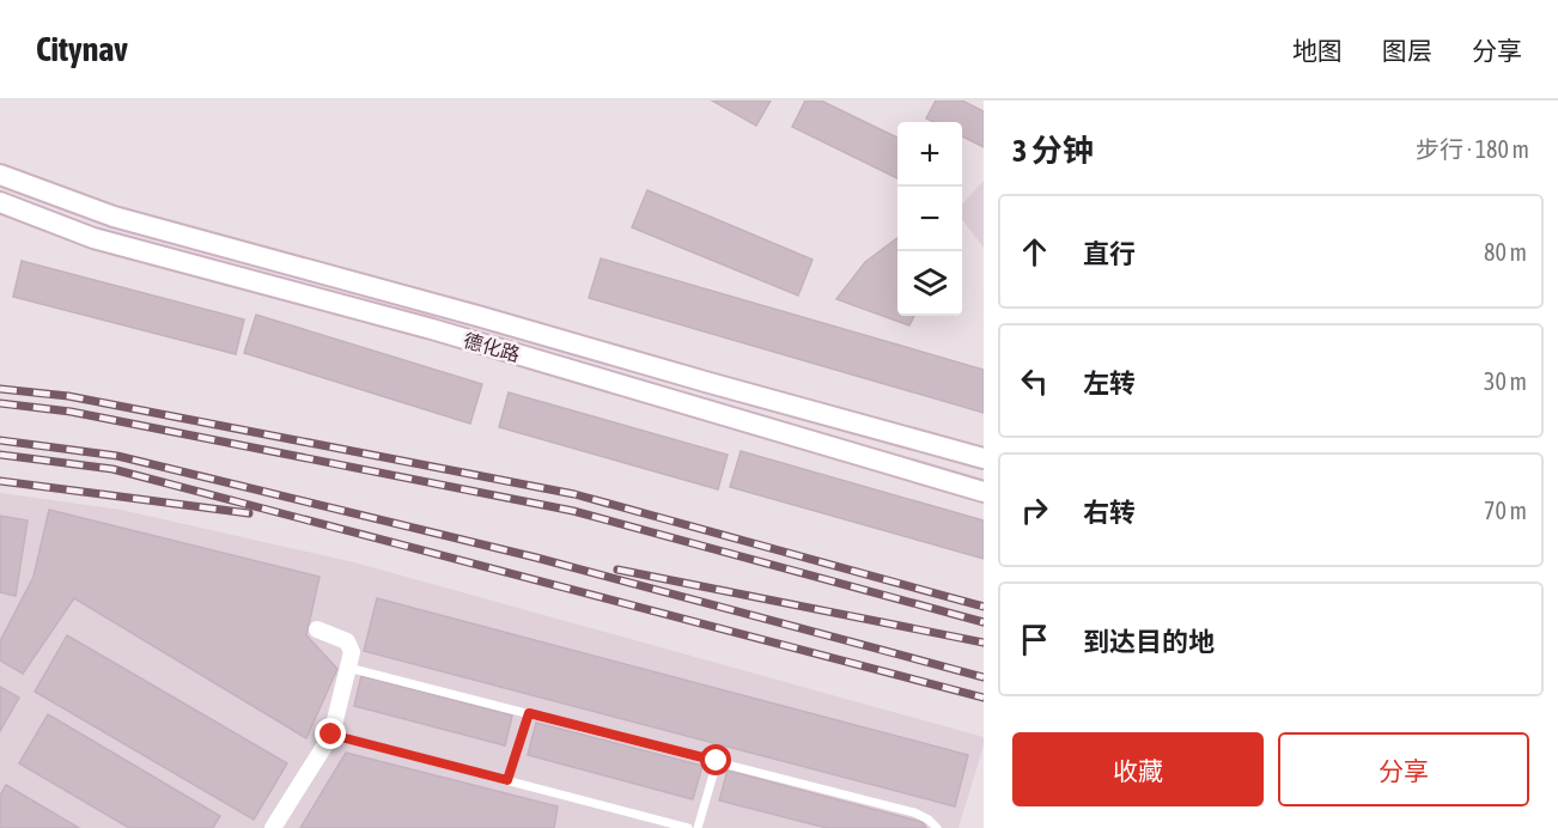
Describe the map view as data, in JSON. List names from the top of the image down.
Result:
{
  "streets": {
    "main road": ["德化路"]
  },
  "page": {
    "header": "Citynav",
    "nav": ["地图", "图层", "分享"],
    "heading": ["3 分钟", "步行 · 180 m"],
    "map_buttons": ["+", "−"],
    "list": [
      ["直行", "80 m"],
      ["左转", "30 m"],
      ["右转", "70 m"],
      "到达目的地"
    ],
    "buttons": ["收藏", "分享"]
  }
}
